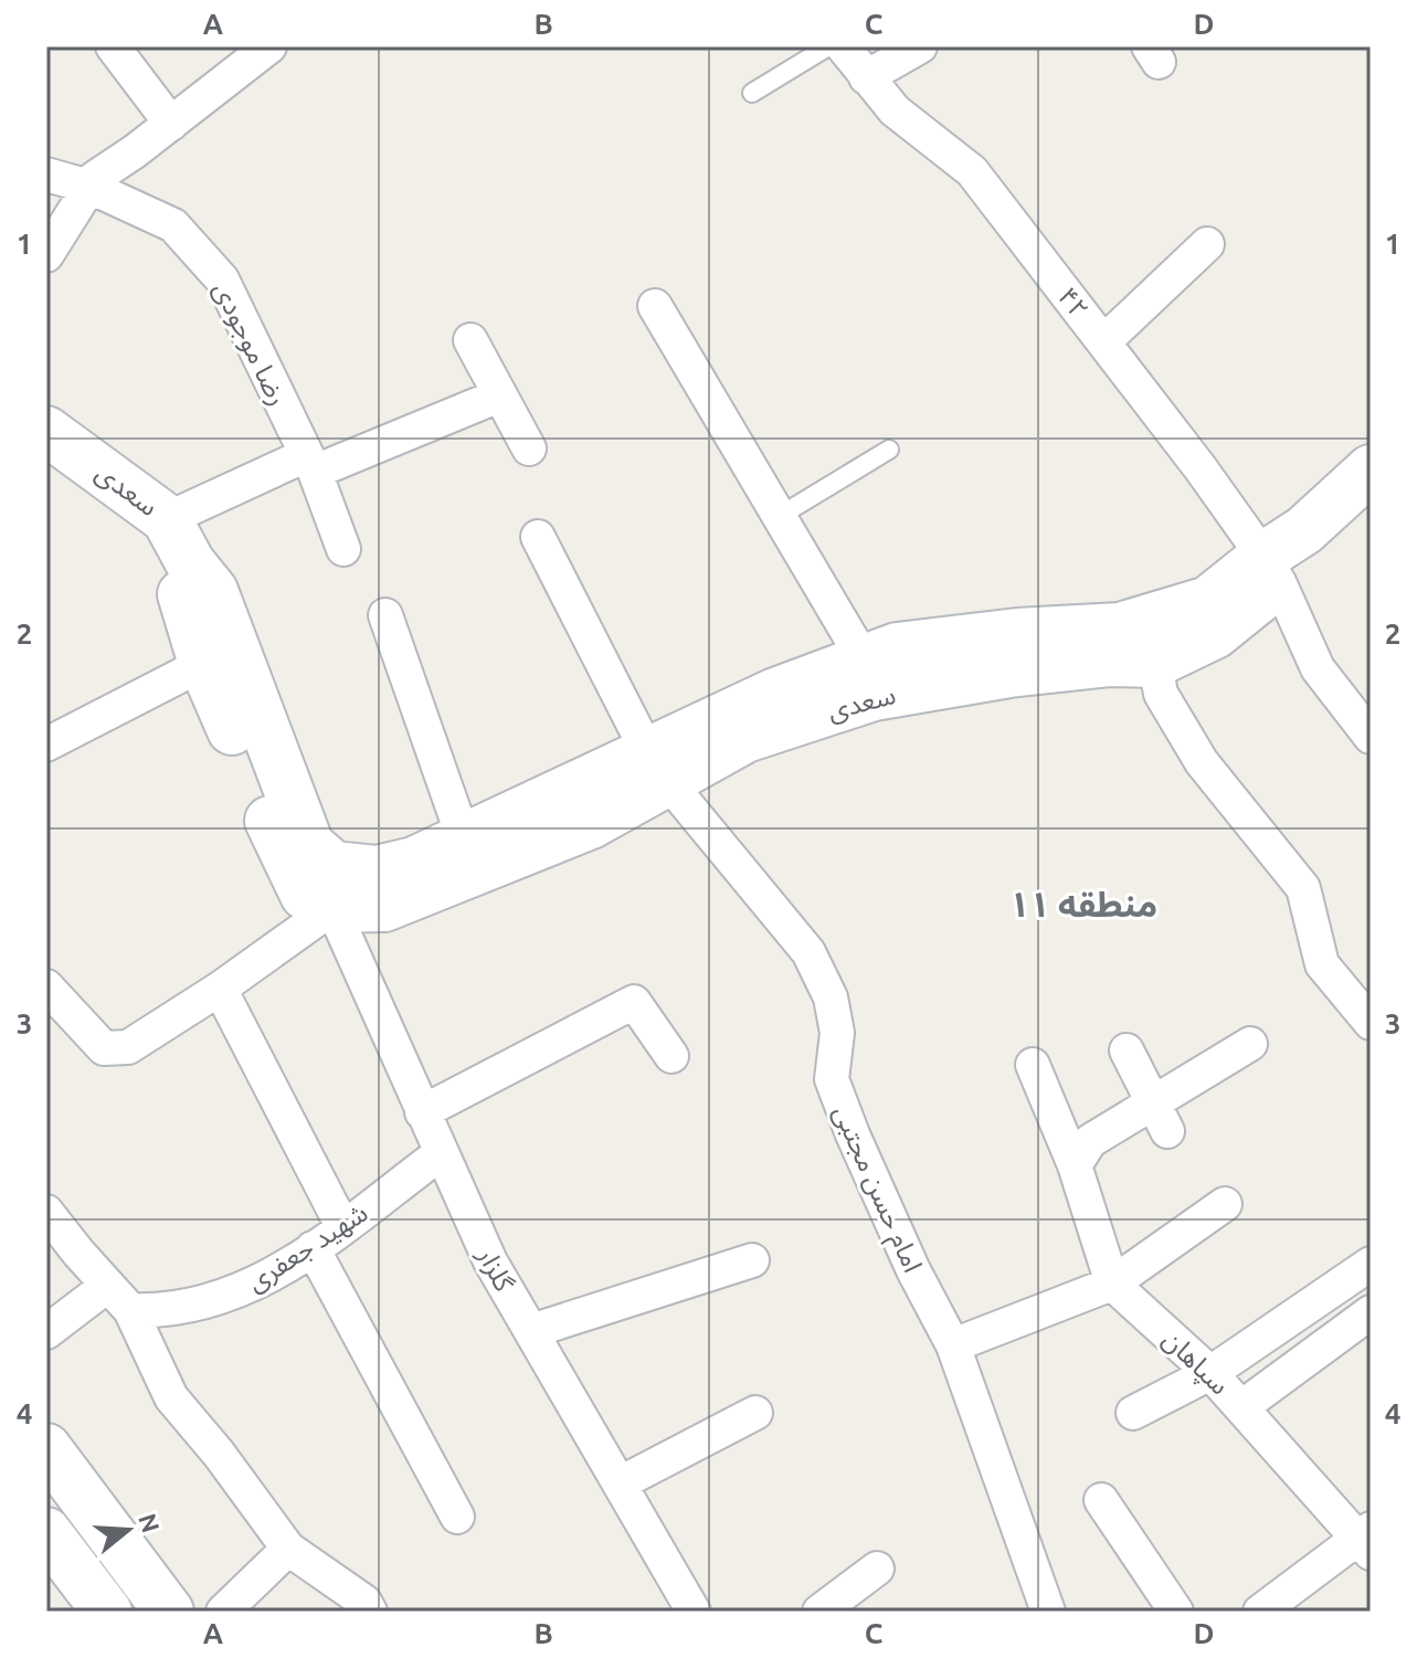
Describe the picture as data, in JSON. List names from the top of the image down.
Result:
{
  "streets": {
    "street": [
      "۴۲",
      "رضا موجودی",
      "سعدی",
      "امام حسن مجتبی",
      "شهید جعفری",
      "گلزار",
      "سپاهان"
    ]
  },
  "crossings": [
    ["۴۲", "سعدی"],
    ["سعدی", "امام حسن مجتبی"],
    ["سعدی", "گلزار"],
    ["شهید جعفری", "گلزار"]
  ],
  "districts": ["منطقه ۱۱"],
  "north": "right",
  "grid": {
    "columns": [
      "A",
      "B",
      "C",
      "D"
    ],
    "rows": [
      "1",
      "2",
      "3",
      "4"
    ]
  }
}
